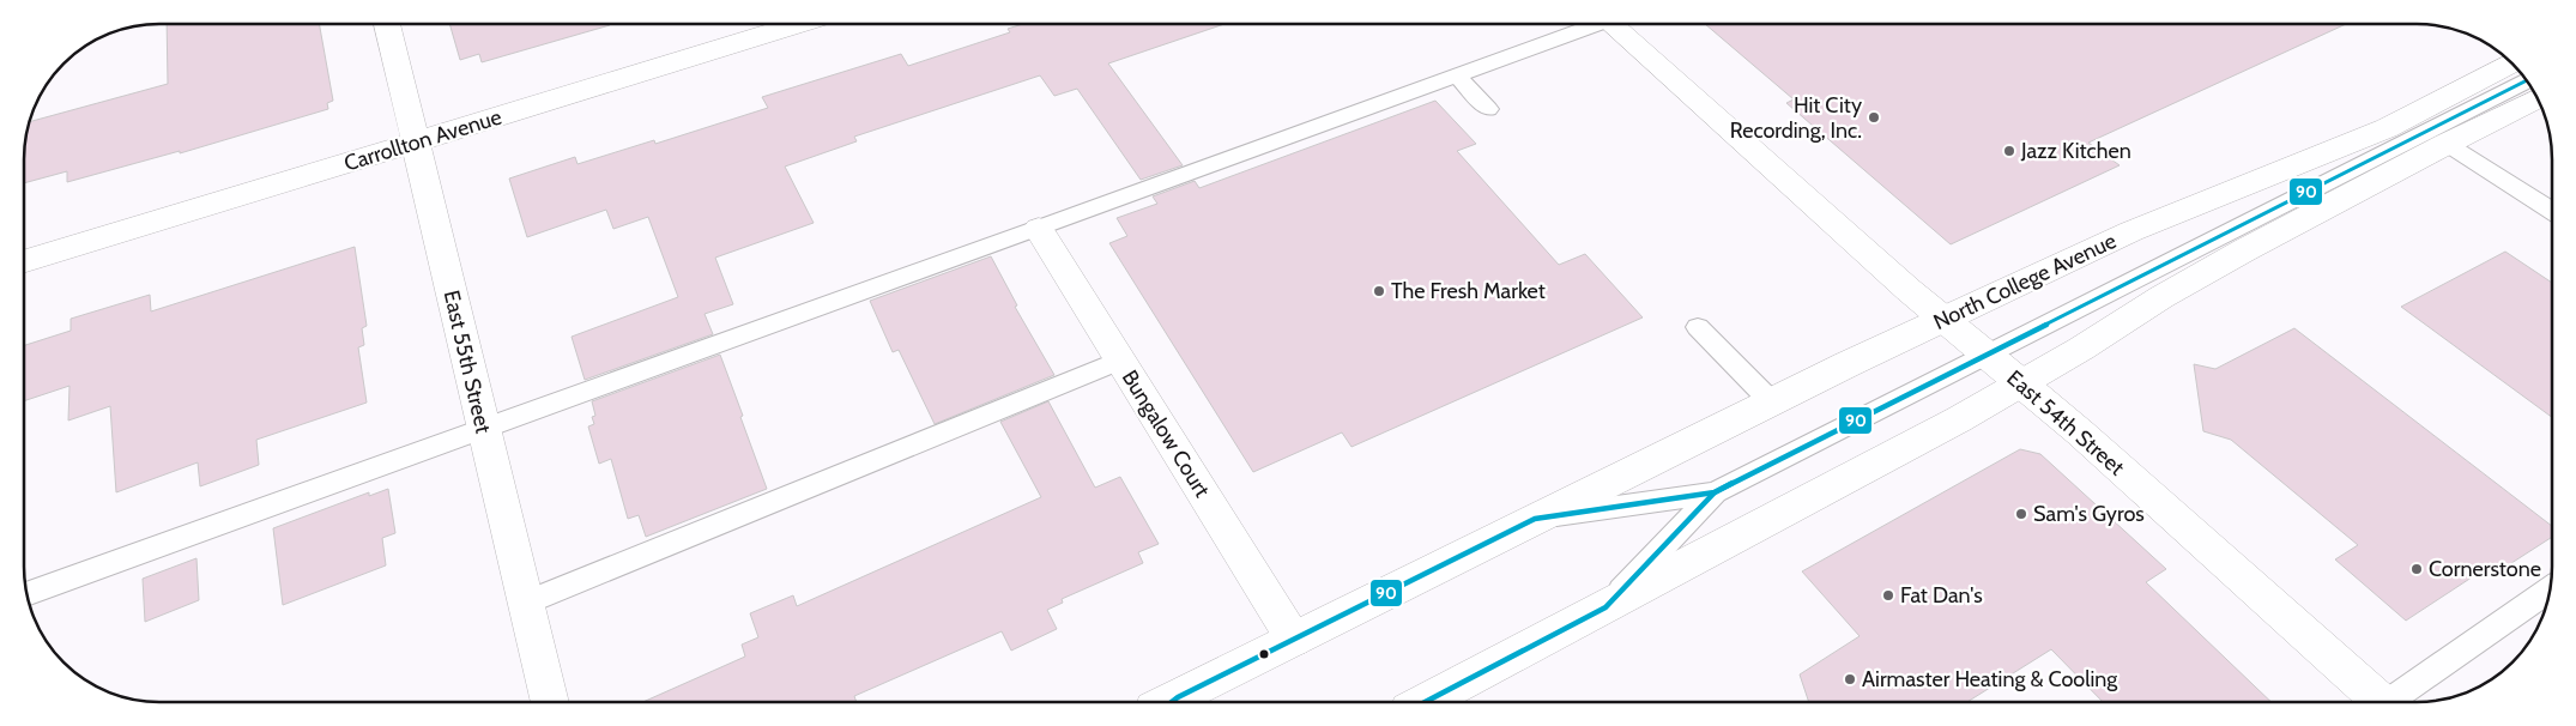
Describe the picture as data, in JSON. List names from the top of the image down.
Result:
{
  "streets": {
    "street": [
      "Carrollton Avenue",
      "North College Avenue",
      "East 55th Street",
      "East 54th Street",
      "Bungalow Court"
    ]
  },
  "crossings": [
    ["Carrollton Avenue", "East 55th Street"],
    ["North College Avenue", "East 54th Street"],
    ["North College Avenue", "Bungalow Court"]
  ],
  "places": [
    "Hit City Recording, Inc.",
    "Jazz Kitchen",
    "The Fresh Market",
    "Sam's Gyros",
    "Cornerstone",
    "Fat Dan's",
    "Airmaster Heating & Cooling"
  ],
  "lines": ["transit line 90"]
}
